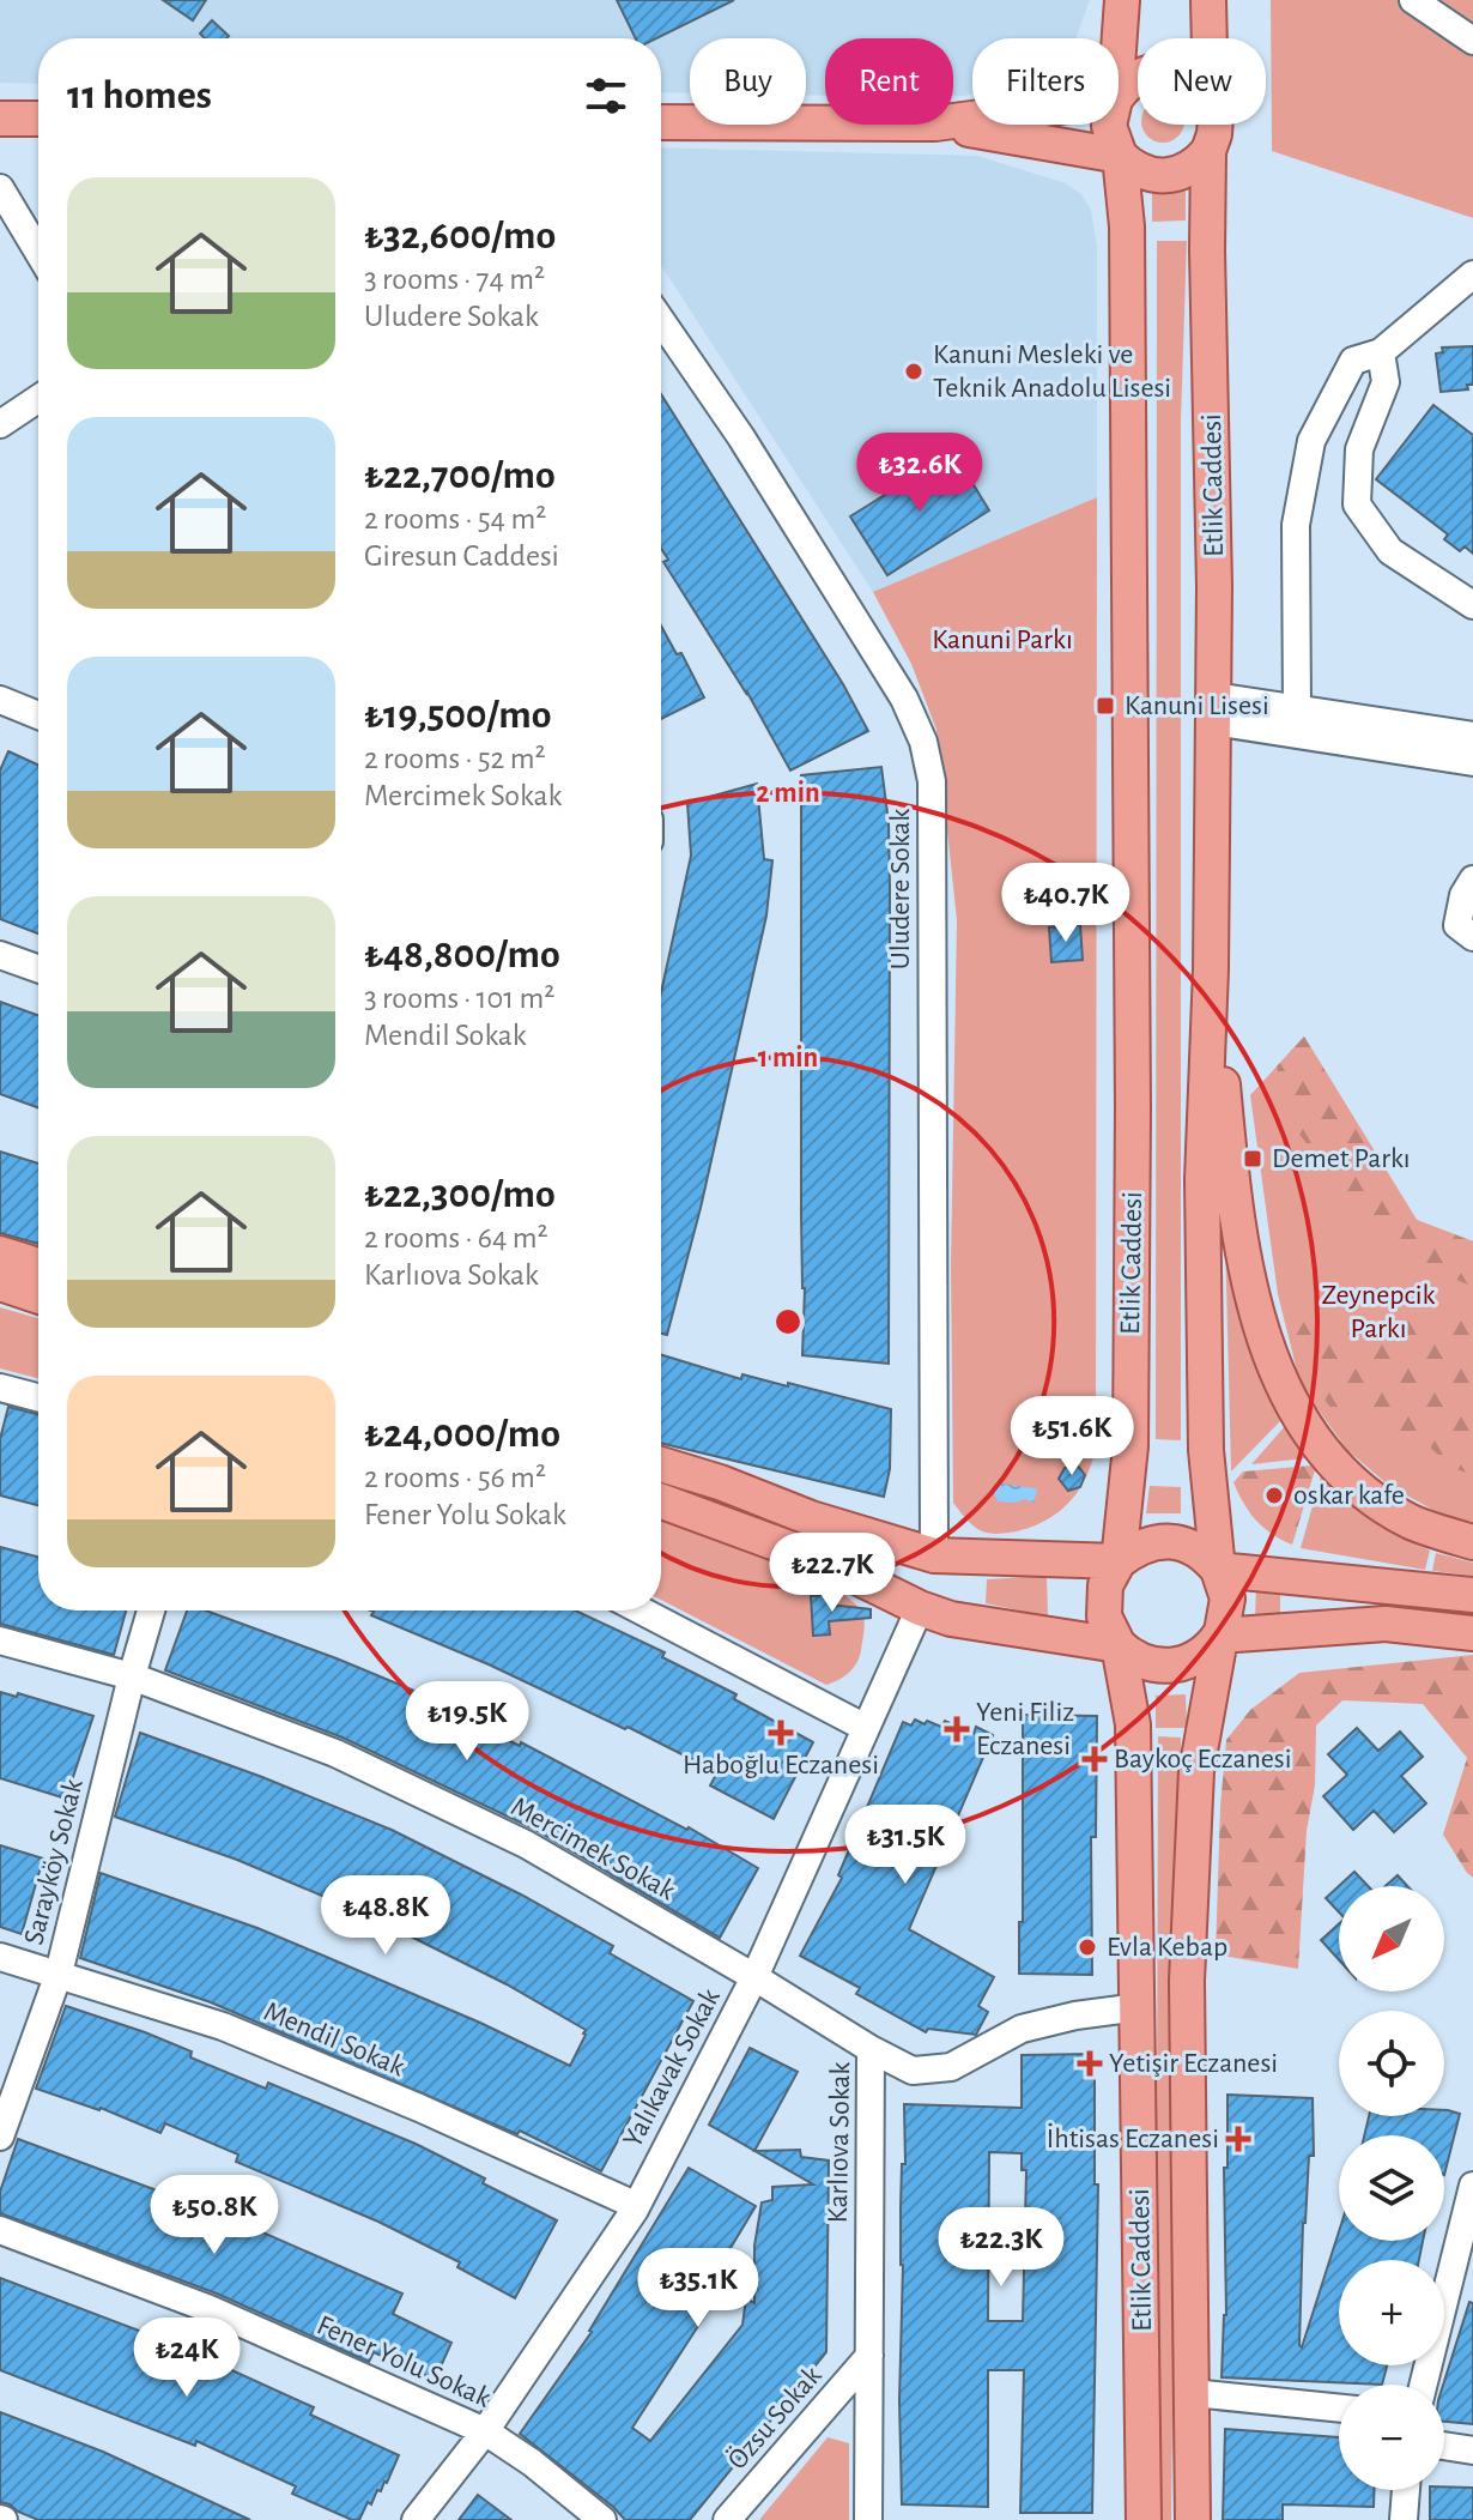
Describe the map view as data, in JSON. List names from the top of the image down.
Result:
{
  "streets": {
    "main road": ["Etlik Caddesi"],
    "street": [
      "Uludere Sokak",
      "Mercimek Sokak",
      "Sarayköy Sokak",
      "Mendil Sokak",
      "Yalıkavak Sokak",
      "Karlıova Sokak",
      "Fener Yolu Sokak",
      "Özsu Sokak"
    ]
  },
  "crossings": [
    ["Etlik Caddesi", "Karlıova Sokak"],
    ["Mercimek Sokak", "Sarayköy Sokak"],
    ["Mercimek Sokak", "Yalıkavak Sokak"],
    ["Mercimek Sokak", "Karlıova Sokak"],
    ["Sarayköy Sokak", "Mendil Sokak"],
    ["Mendil Sokak", "Yalıkavak Sokak"],
    ["Yalıkavak Sokak", "Fener Yolu Sokak"],
    ["Karlıova Sokak", "Özsu Sokak"]
  ],
  "parks": ["Kanuni Parkı", "Zeynepcik Parkı"],
  "places": {
    "other": ["Kanuni Mesleki ve Teknik Anadolu Lisesi", "oskar kafe", "Evla Kebap"],
    "transit": ["Kanuni Lisesi", "Demet Parkı"],
    "health": [
      "Yeni Filiz Eczanesi",
      "Haboğlu Eczanesi",
      "Baykoç Eczanesi",
      "Yetişir Eczanesi",
      "İhtisas Eczanesi"
    ]
  },
  "north": "bottom left",
  "page": {
    "chip": [
      "Buy",
      "Rent",
      "Filters",
      "New"
    ],
    "heading": "11 homes",
    "list": [
      {
        "name": "₺32,600/mo",
        "note": "3 rooms · 74 m² · Uludere Sokak"
      },
      {
        "name": "₺22,700/mo",
        "note": "2 rooms · 54 m² · Giresun Caddesi"
      },
      {
        "name": "₺19,500/mo",
        "note": "2 rooms · 52 m² · Mercimek Sokak"
      },
      {
        "name": "₺48,800/mo",
        "note": "3 rooms · 101 m² · Mendil Sokak"
      },
      {
        "name": "₺22,300/mo",
        "note": "2 rooms · 64 m² · Karlıova Sokak"
      },
      {
        "name": "₺24,000/mo",
        "note": "2 rooms · 56 m² · Fener Yolu Sokak"
      }
    ],
    "price": [
      "₺32.6K",
      "₺40.7K",
      "₺51.6K",
      "₺22.7K",
      "₺19.5K",
      "₺31.5K",
      "₺48.8K",
      "₺50.8K",
      "₺22.3K",
      "₺35.1K",
      "₺24K"
    ],
    "map_buttons": ["+", "−"]
  },
  "rings": ["2 min", "1 min"]
}
